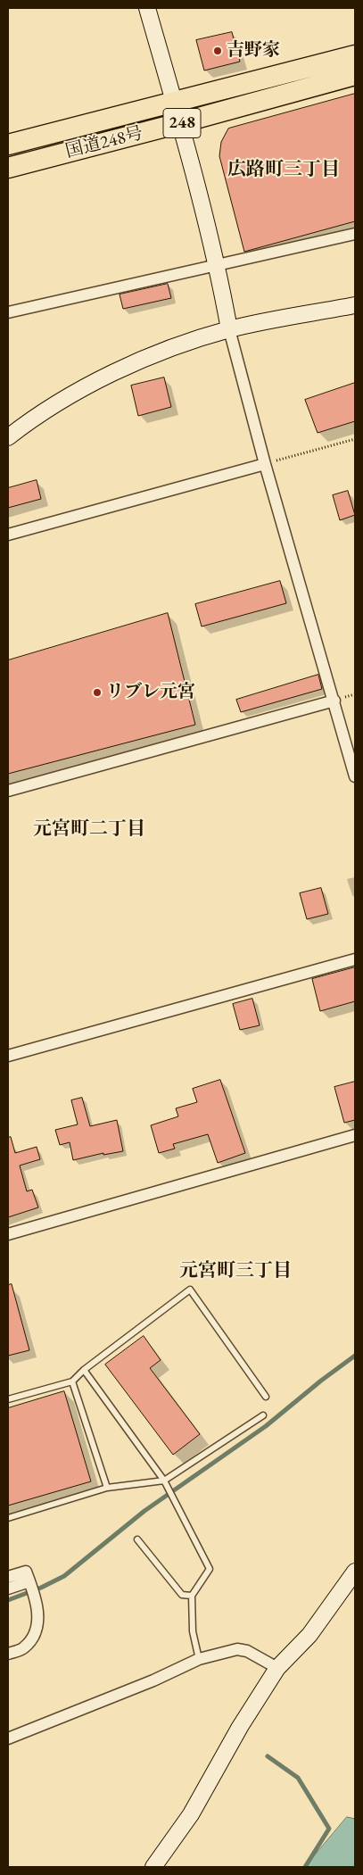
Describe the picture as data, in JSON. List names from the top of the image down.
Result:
{
  "streets": {
    "highway": ["248", "国道248号"]
  },
  "districts": ["広路町三丁目", "元宮町二丁目", "元宮町三丁目"],
  "places": ["吉野家", "リブレ元宮"]
}
